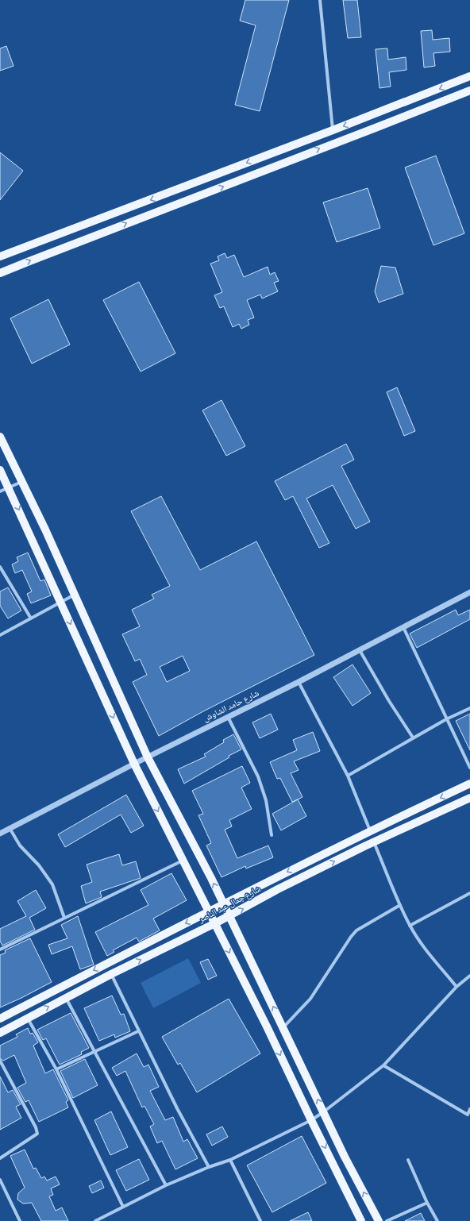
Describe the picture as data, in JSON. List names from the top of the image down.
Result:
{
  "streets": {
    "main road": ["شارع جمال عبد الناصر"],
    "street": ["شارع حامد الشاوش"]
  }
}
